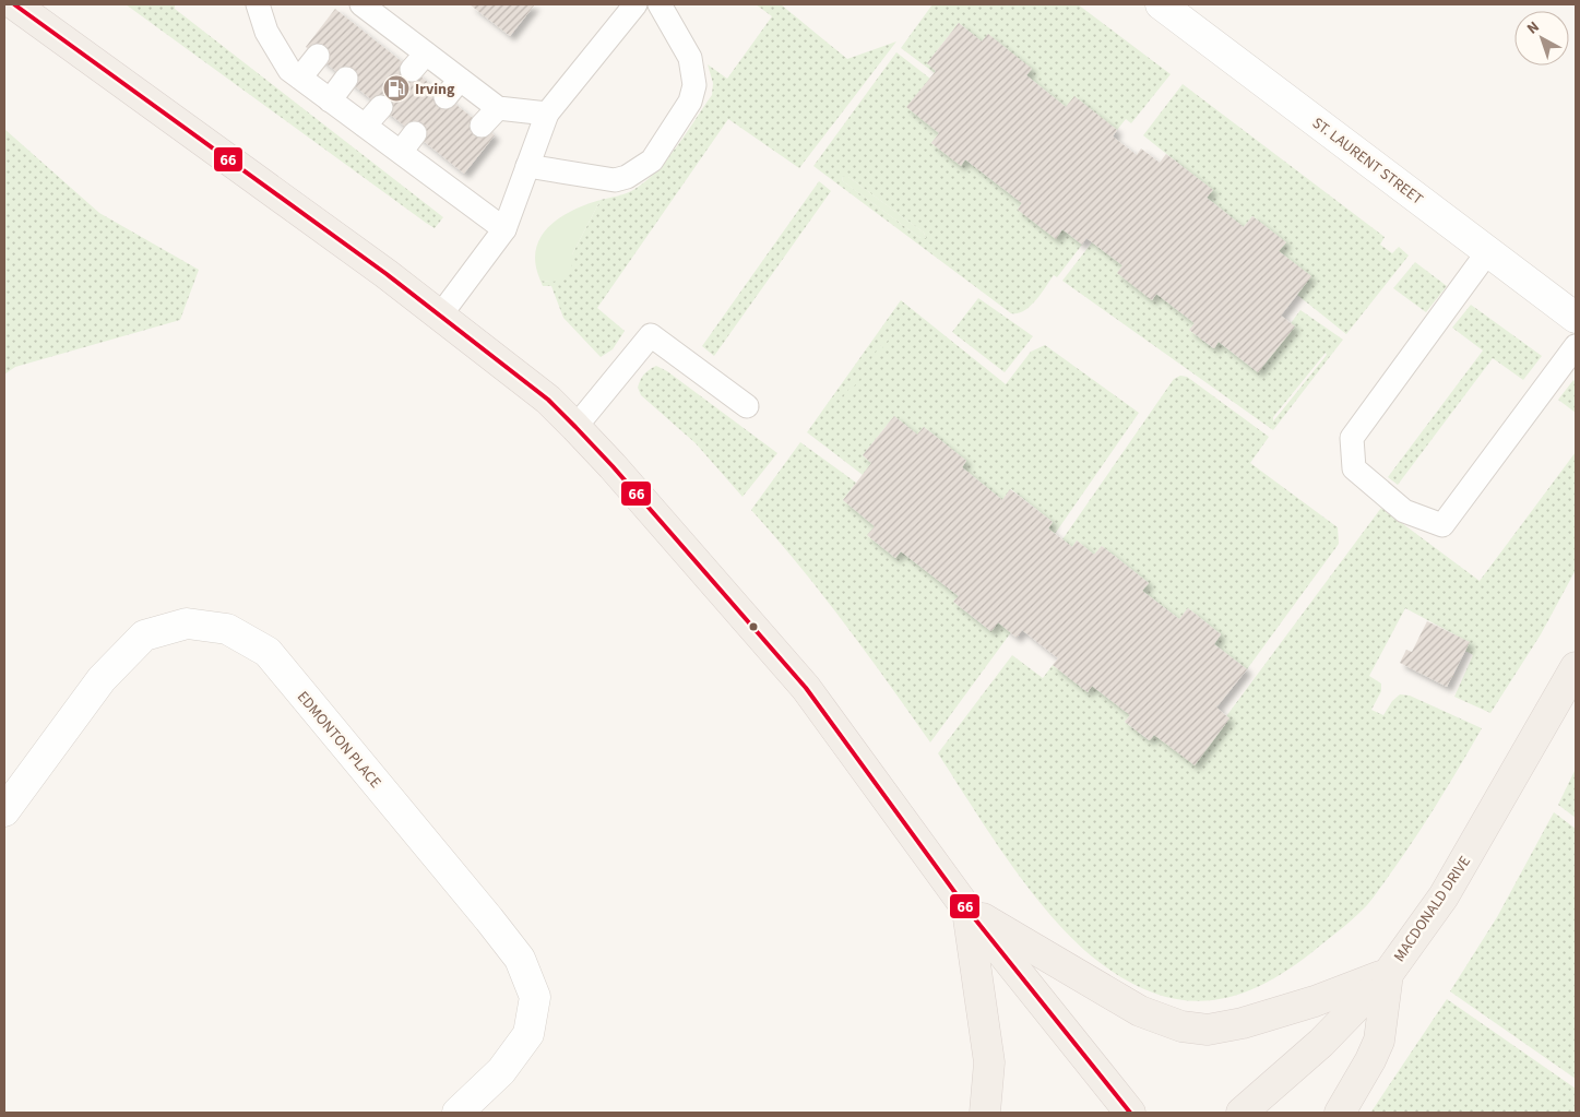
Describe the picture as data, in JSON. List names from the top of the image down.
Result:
{
  "streets": {
    "main road": ["MACDONALD DRIVE"],
    "street": ["ST. LAURENT STREET", "EDMONTON PLACE"]
  },
  "places": {
    "fuel station": ["Irving"]
  },
  "lines": ["transit line 66"],
  "north": "top left"
}
